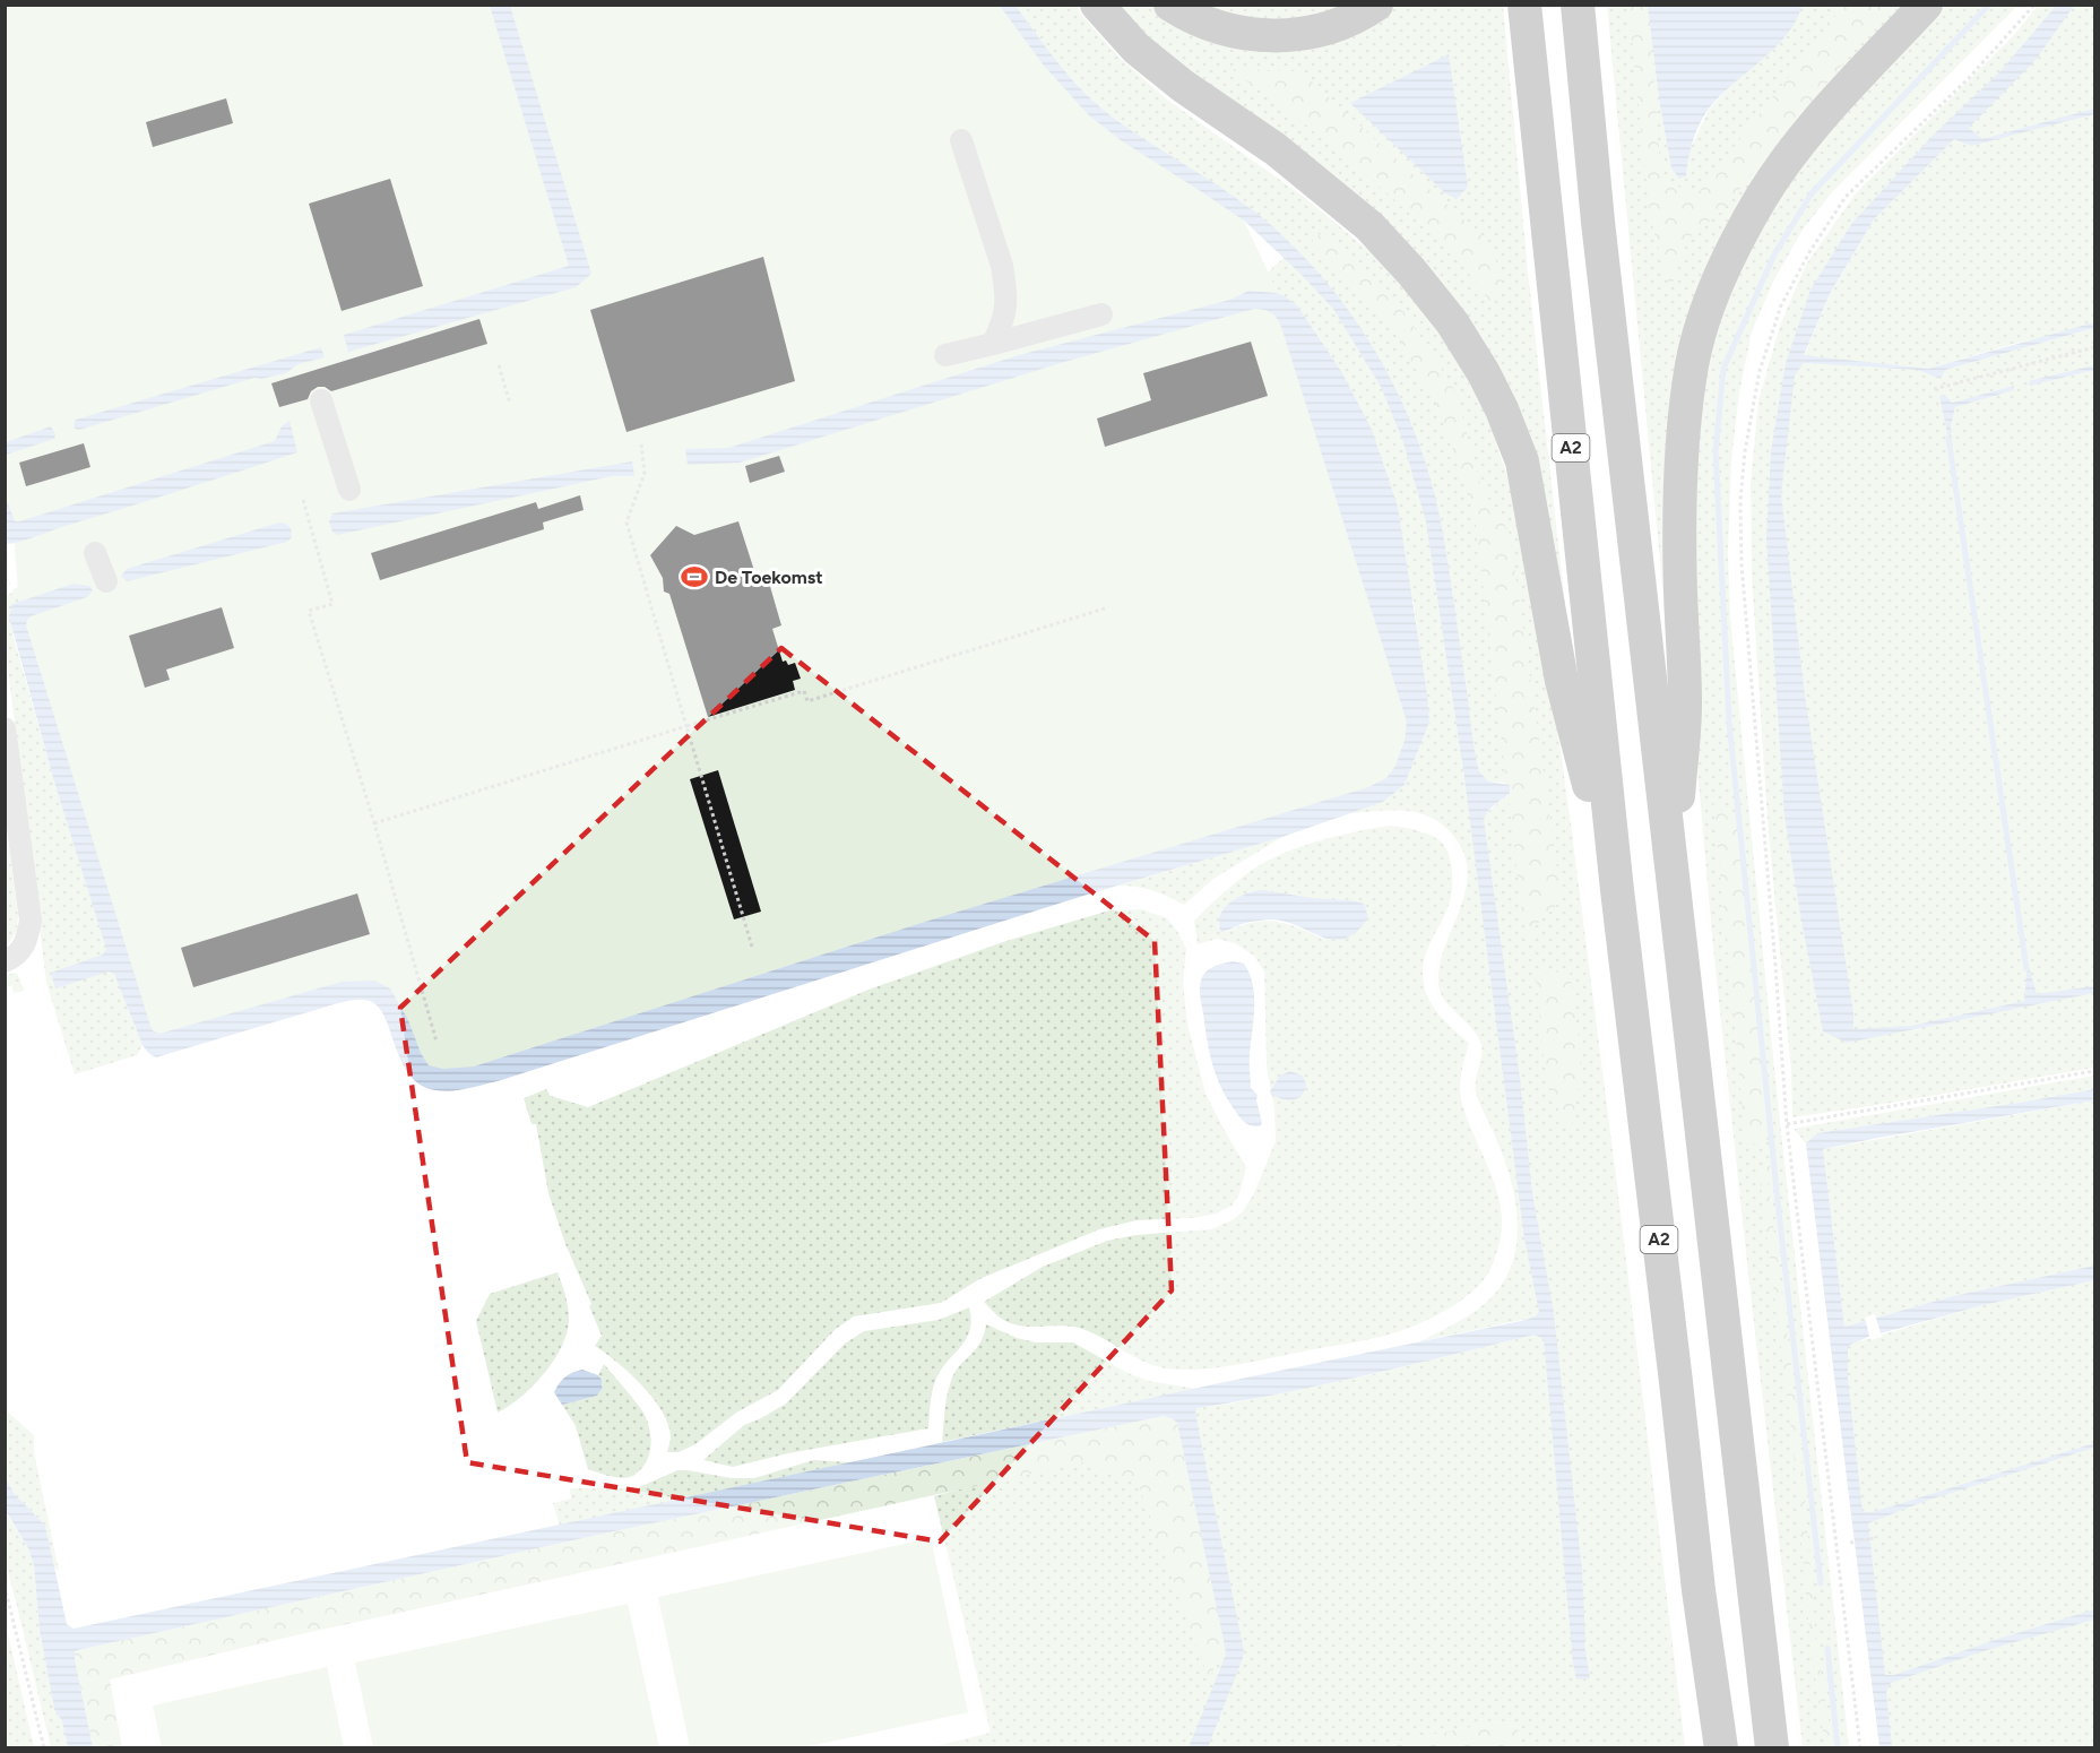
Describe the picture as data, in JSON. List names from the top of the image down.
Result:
{
  "streets": {
    "highway": ["A2"]
  },
  "places": {
    "sports": ["De Toekomst"]
  }
}
